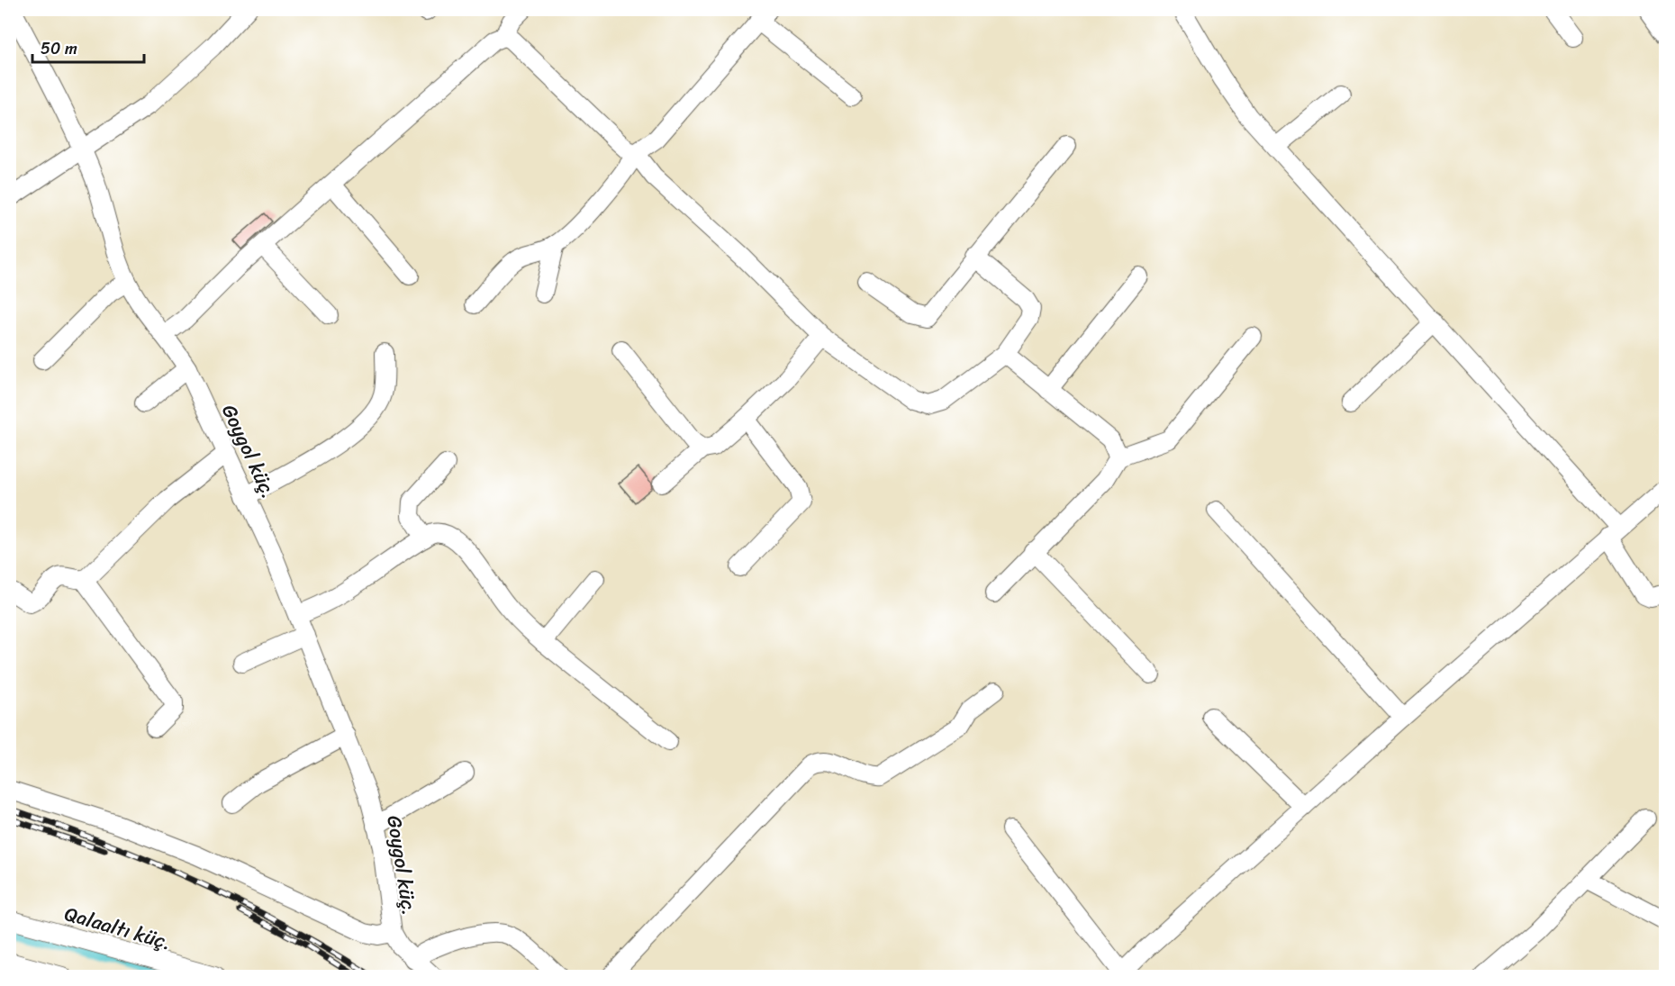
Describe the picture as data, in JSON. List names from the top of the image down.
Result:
{
  "streets": {
    "street": ["Goygol küç.", "Qalaaltı küç."]
  },
  "scale_bar": "50 m"
}
